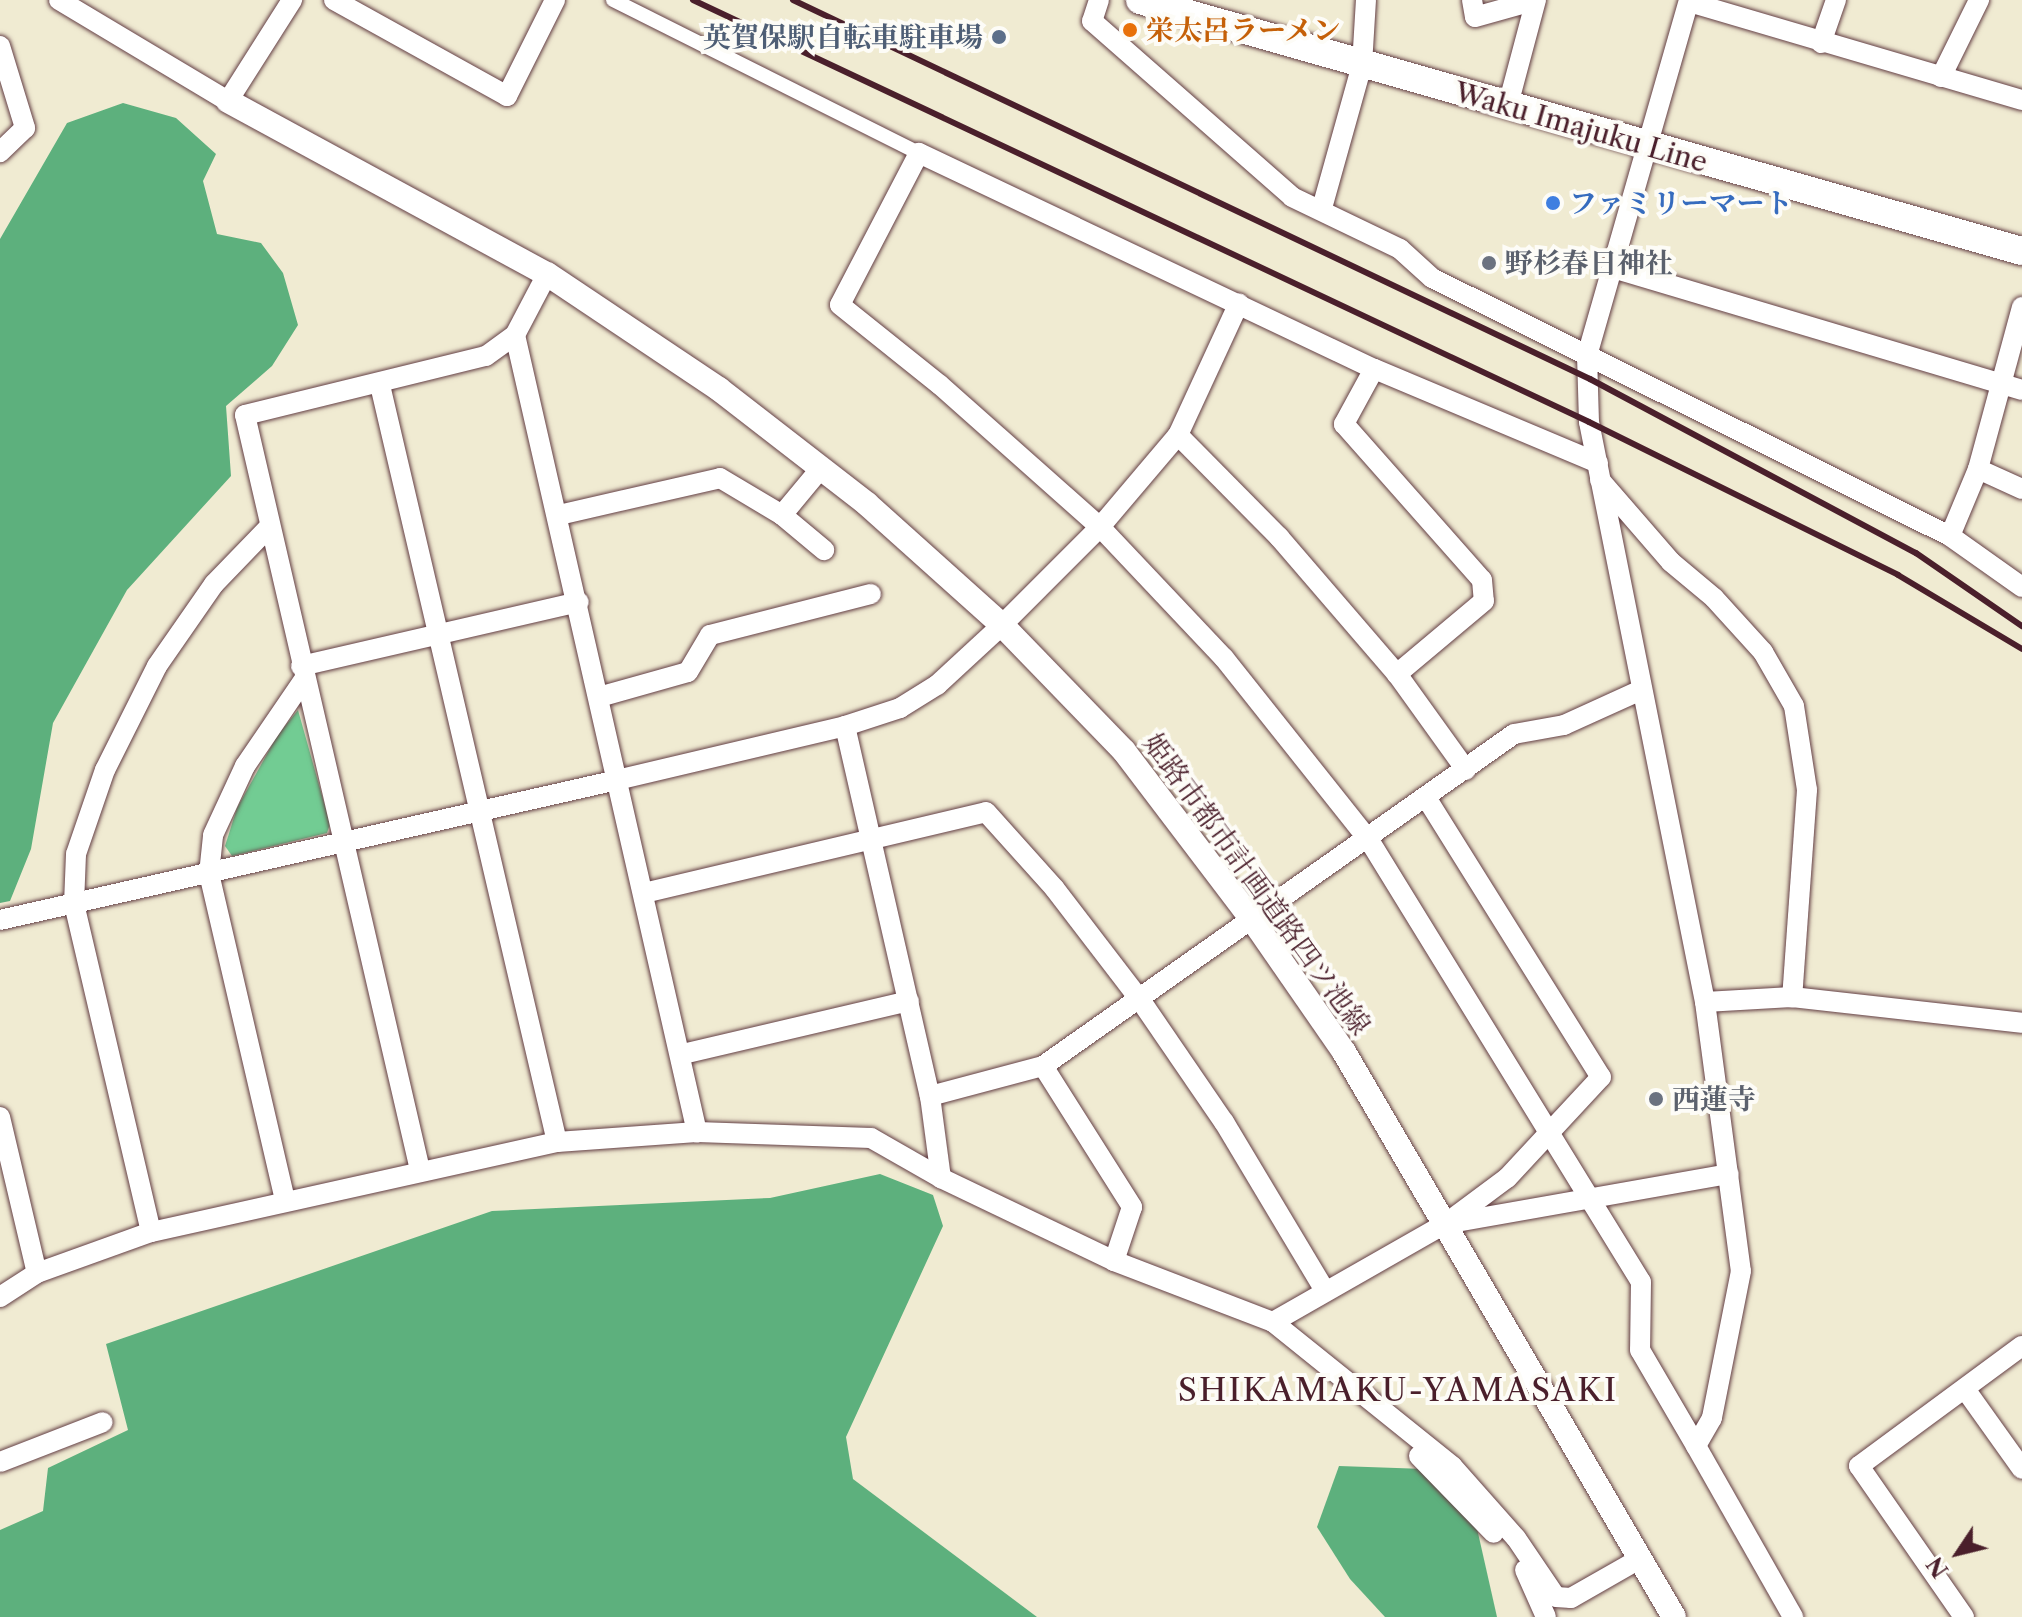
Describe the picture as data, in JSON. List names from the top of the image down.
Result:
{
  "streets": {
    "main road": ["Waku Imajuku Line"],
    "street": ["姫路市都市計画道路四ツ池線"]
  },
  "districts": ["SHIKAMAKU-YAMASAKI"],
  "places": [
    "栄太呂ラーメン",
    "英賀保駅自転車駐車場",
    "ファミリーマート",
    "野杉春日神社",
    "西蓮寺"
  ],
  "north": "bottom left"
}
